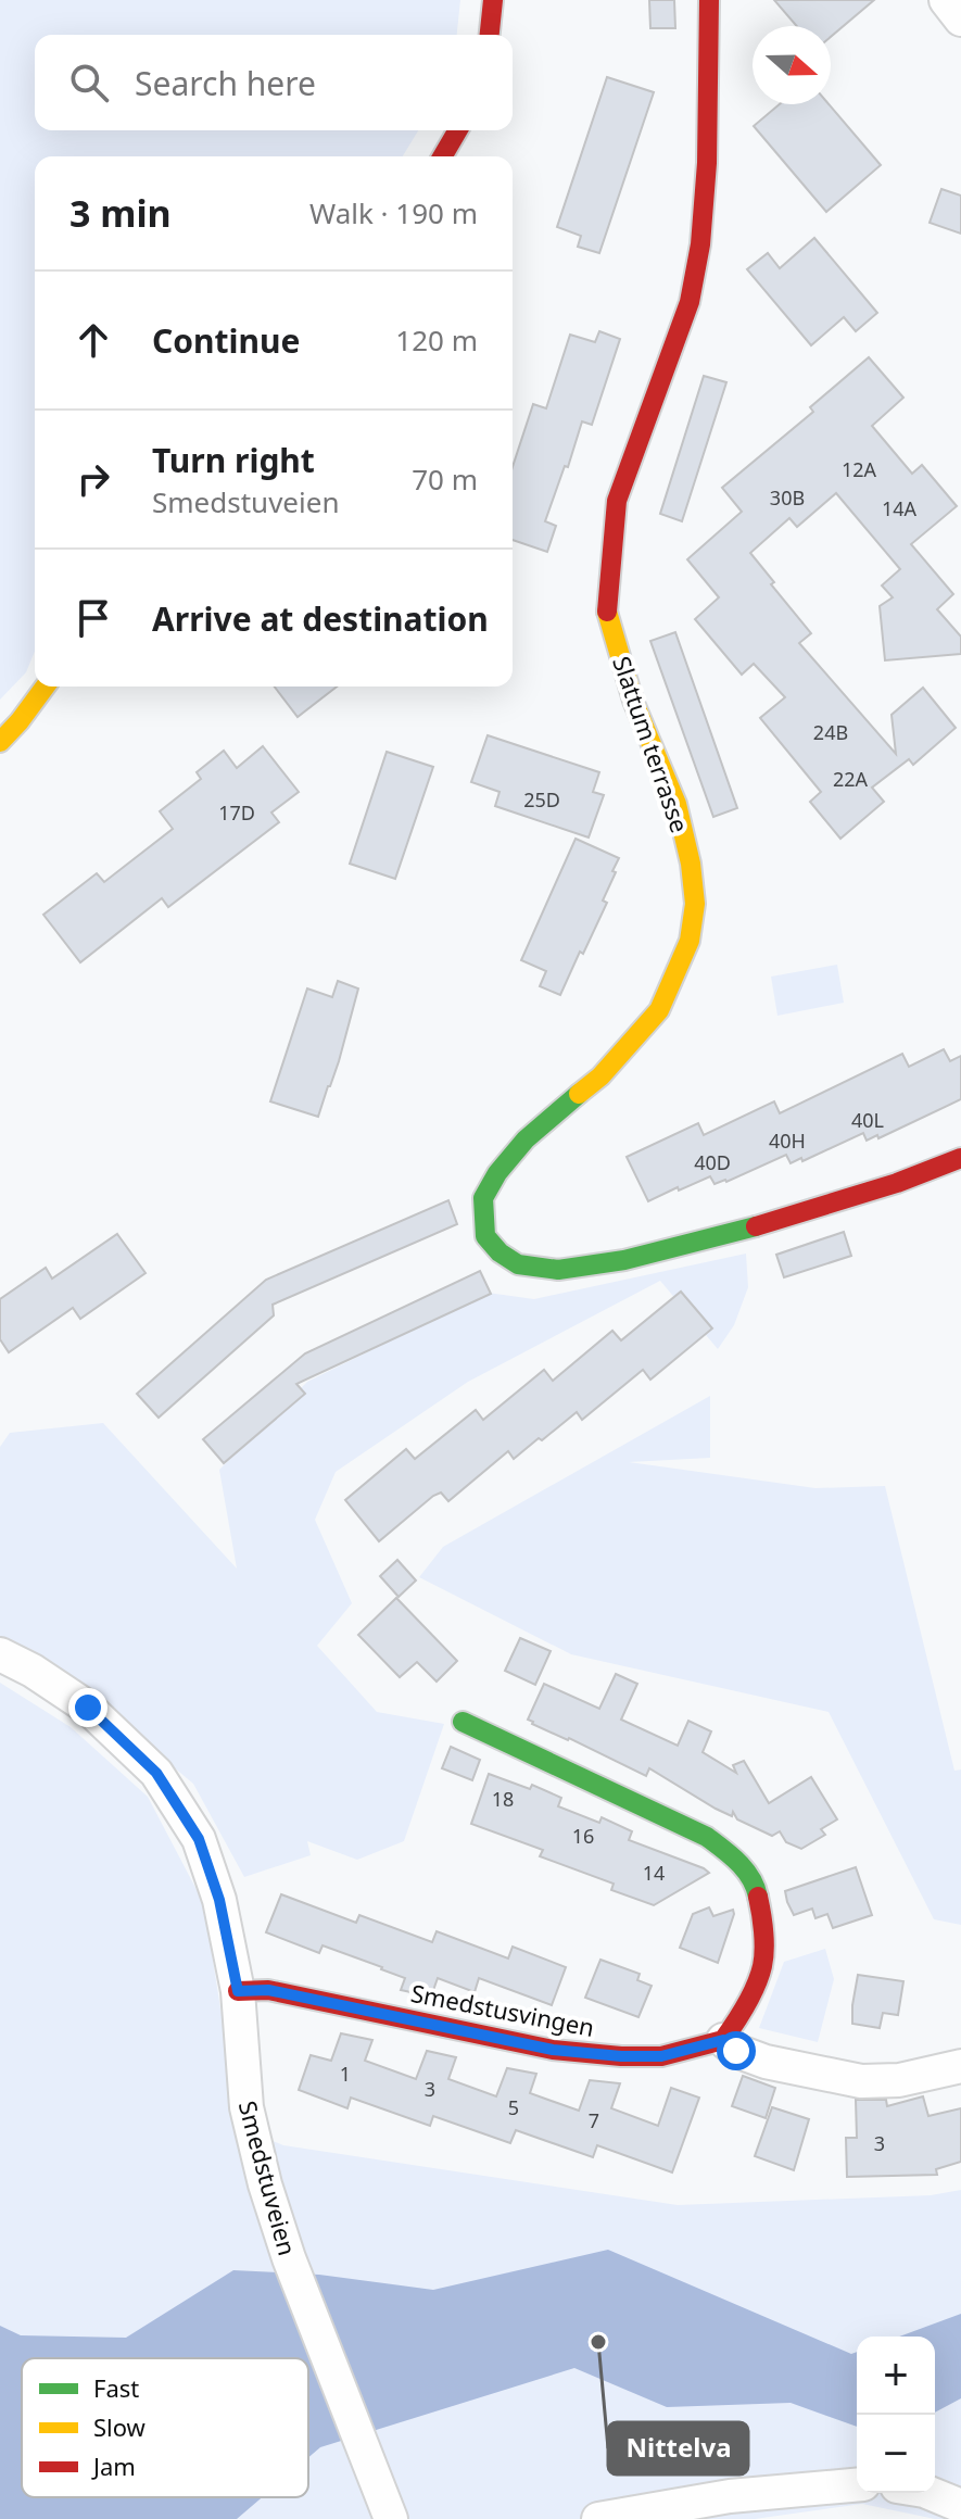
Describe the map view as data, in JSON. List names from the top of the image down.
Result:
{
  "streets": {
    "street": ["Slattum terrasse", "Smedstusvingen", "Smedstuveien"]
  },
  "crossings": [
    ["Smedstusvingen", "Smedstuveien"]
  ],
  "places": ["Nittelva"],
  "house_numbers": [
    "12A",
    "30B",
    "14A",
    "24B",
    "22A",
    "25D",
    "17D",
    "40L",
    "40H",
    "40D",
    "18",
    "16",
    "14",
    "1",
    "3",
    "5",
    "7",
    "3"
  ],
  "legend": ["Fast", "Slow", "Jam"],
  "north": "right",
  "page": {
    "search": "Search here",
    "heading": ["3 min", "Walk · 190 m"],
    "list": [
      ["Continue", "120 m"],
      ["Turn right", "Smedstuveien", "70 m"],
      "Arrive at destination"
    ],
    "map_buttons": ["+", "−"]
  }
}
